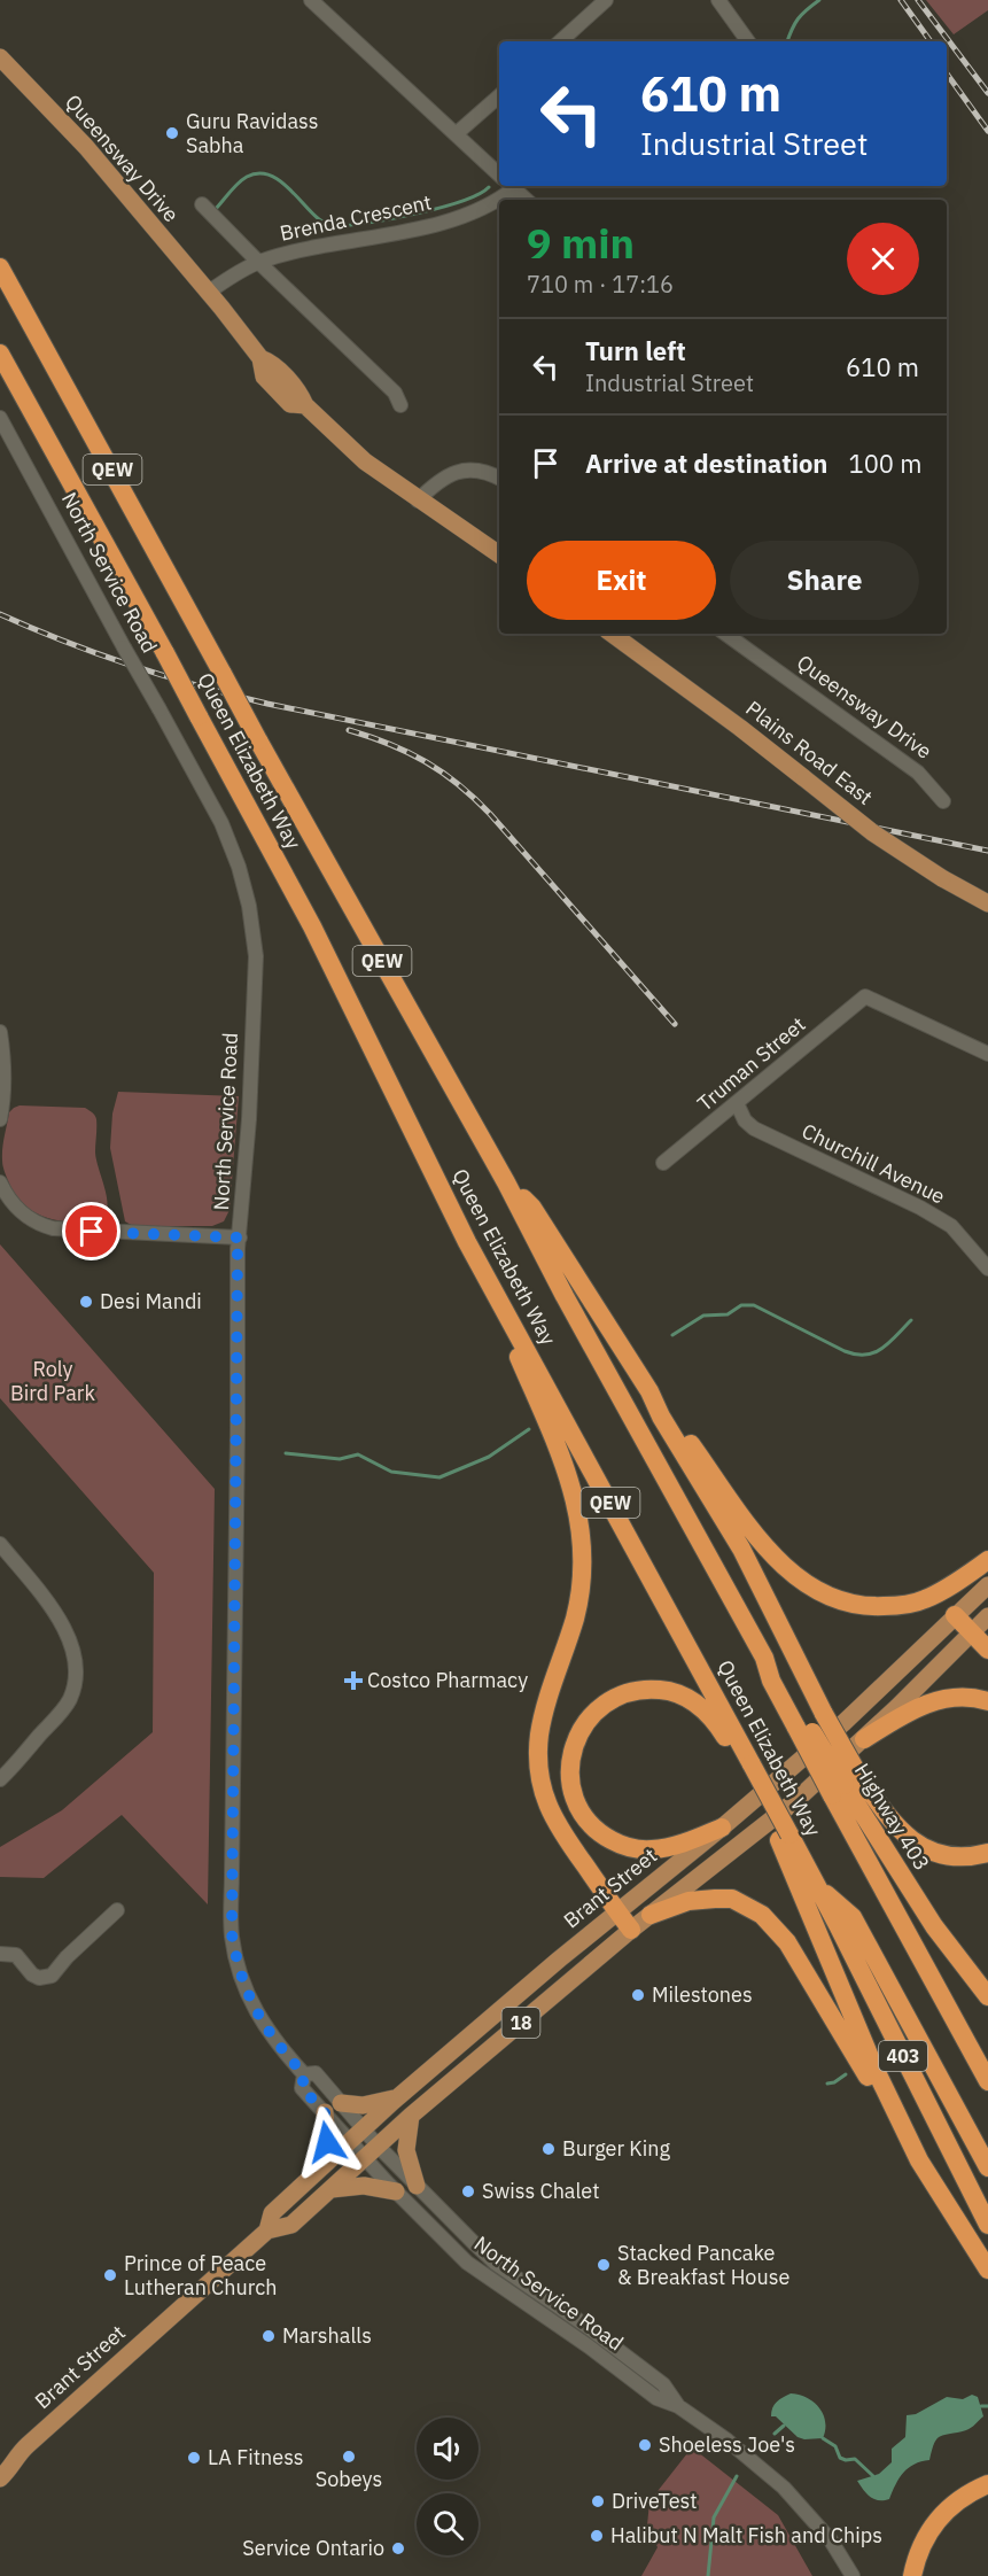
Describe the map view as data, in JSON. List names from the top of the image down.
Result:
{
  "streets": {
    "highway": [
      "QEW",
      "Queen Elizabeth Way",
      "Highway 403",
      "403"
    ],
    "main road": [
      "Queensway Drive",
      "Plains Road East",
      "Brant Street",
      "18"
    ],
    "street": [
      "Brenda Crescent",
      "North Service Road",
      "Truman Street",
      "Churchill Avenue"
    ]
  },
  "crossings": [
    ["Queensway Drive", "Brenda Crescent"],
    ["North Service Road", "Brant Street"],
    ["Queen Elizabeth Way", "Highway 403"],
    ["Queen Elizabeth Way", "403"],
    ["Truman Street", "Churchill Avenue"]
  ],
  "parks": ["Roly Bird Park"],
  "places": {
    "other": [
      "Guru Ravidass Sabha",
      "Desi Mandi",
      "Milestones",
      "Burger King",
      "Swiss Chalet",
      "Stacked Pancake & Breakfast House",
      "Prince of Peace Lutheran Church",
      "Marshalls",
      "Shoeless Joe's",
      "Sobeys",
      "LA Fitness",
      "DriveTest",
      "Halibut N Malt Fish and Chips",
      "Service Ontario"
    ],
    "health": ["Costco Pharmacy"]
  },
  "page": {
    "turn": ["610 m", "Industrial Street"],
    "heading": ["9 min", "710 m · 17:16"],
    "list": [
      {
        "name": "Turn left",
        "note": "Industrial Street",
        "value": "610 m"
      },
      {
        "name": "Arrive at destination",
        "value": "100 m"
      }
    ],
    "buttons": ["Exit", "Share"]
  }
}
